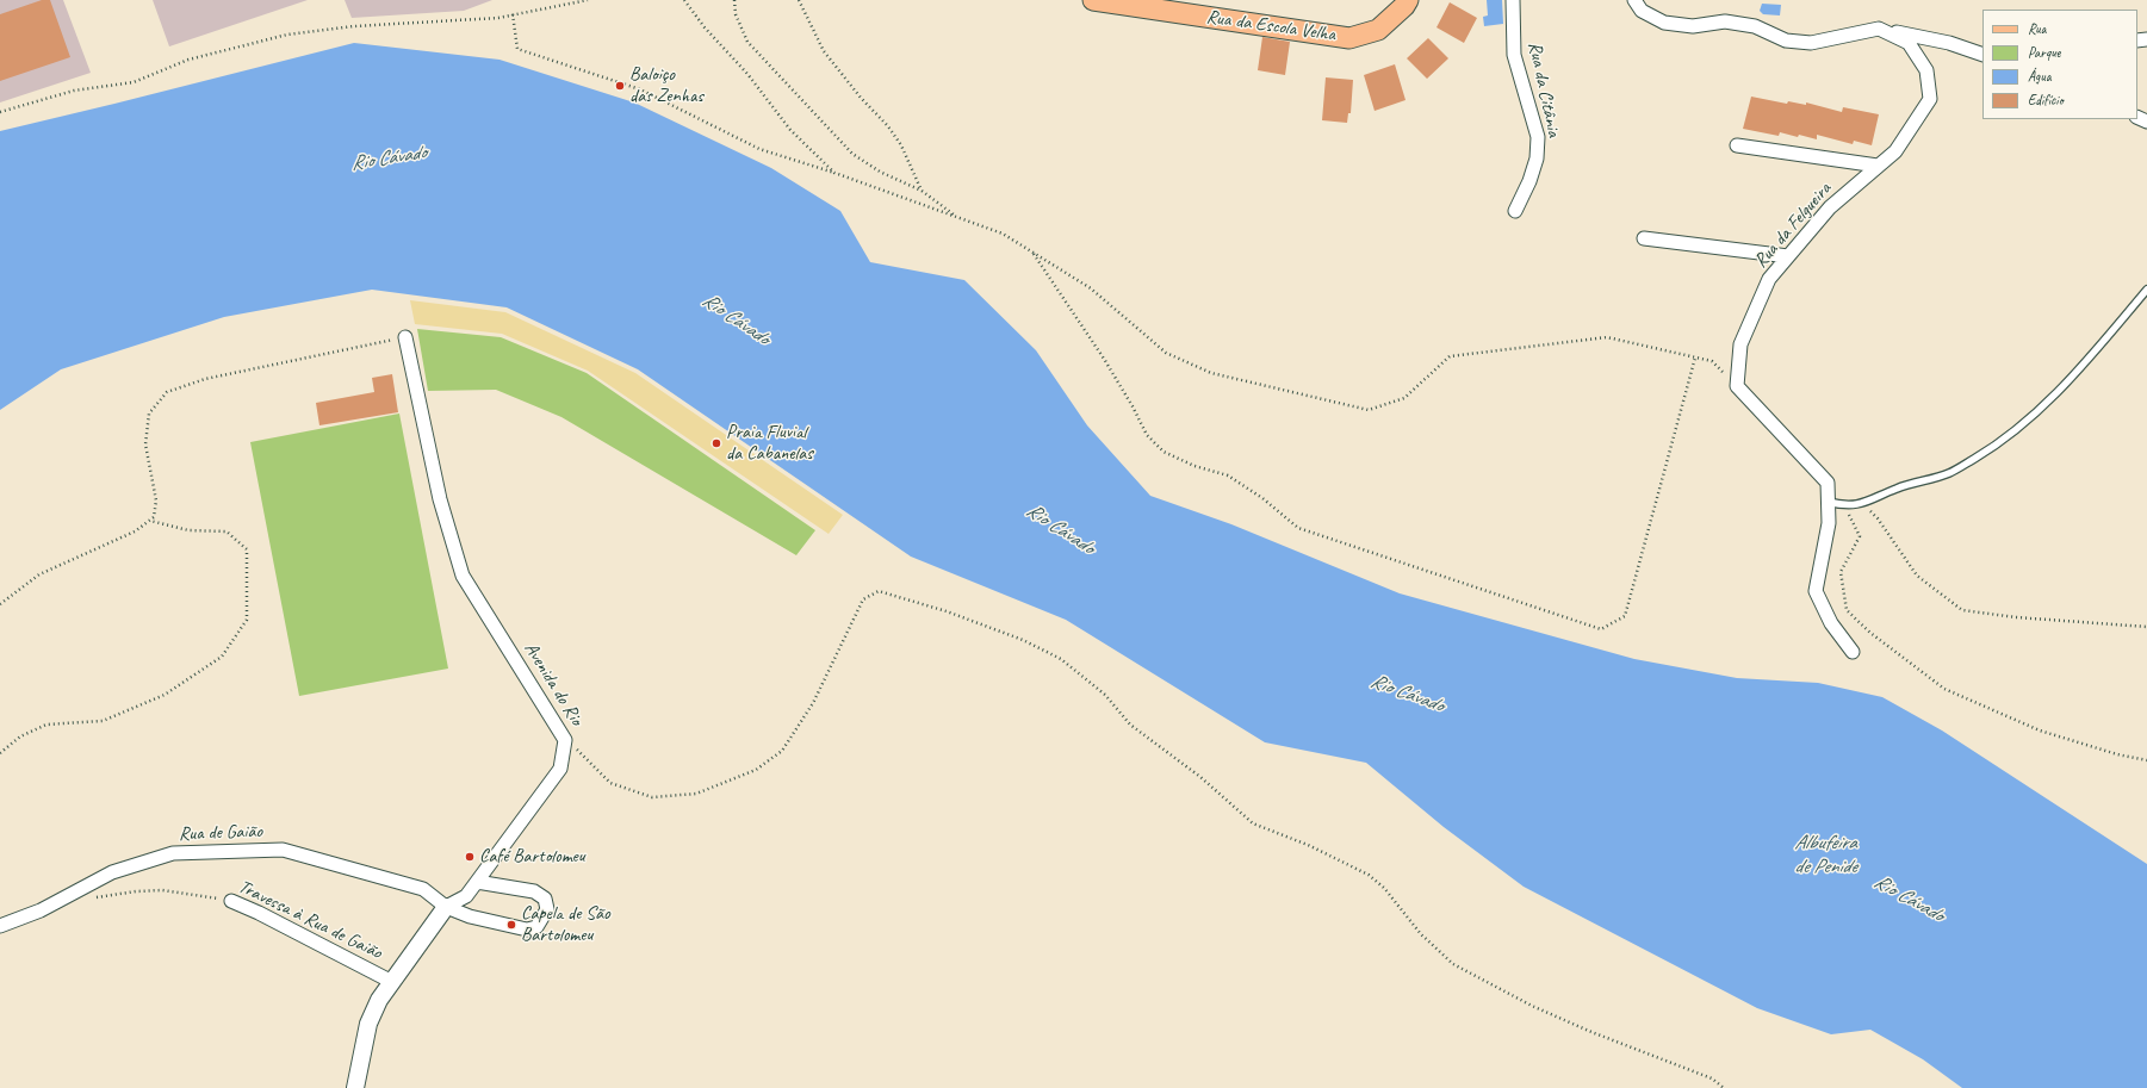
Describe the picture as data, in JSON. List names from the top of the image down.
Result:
{
  "streets": {
    "main road": ["Rua da Escola Velha"],
    "street": [
      "Rua da Citânia",
      "Rua da Felgueira",
      "Avenida do Rio",
      "Rua de Gaião",
      "Travessa à Rua de Gaião"
    ]
  },
  "crossings": [
    ["Avenida do Rio", "Rua de Gaião"],
    ["Avenida do Rio", "Travessa à Rua de Gaião"],
    ["Rua de Gaião", "Travessa à Rua de Gaião"]
  ],
  "water": ["Rio Cávado", "Albufeira de Penide"],
  "places": [
    "Baloiço das Zenhas",
    "Praia Fluvial da Cabanelas",
    "Café Bartolomeu",
    "Capela de São Bartolomeu"
  ],
  "legend": [
    "Rua",
    "Parque",
    "Água",
    "Edifício"
  ]
}
